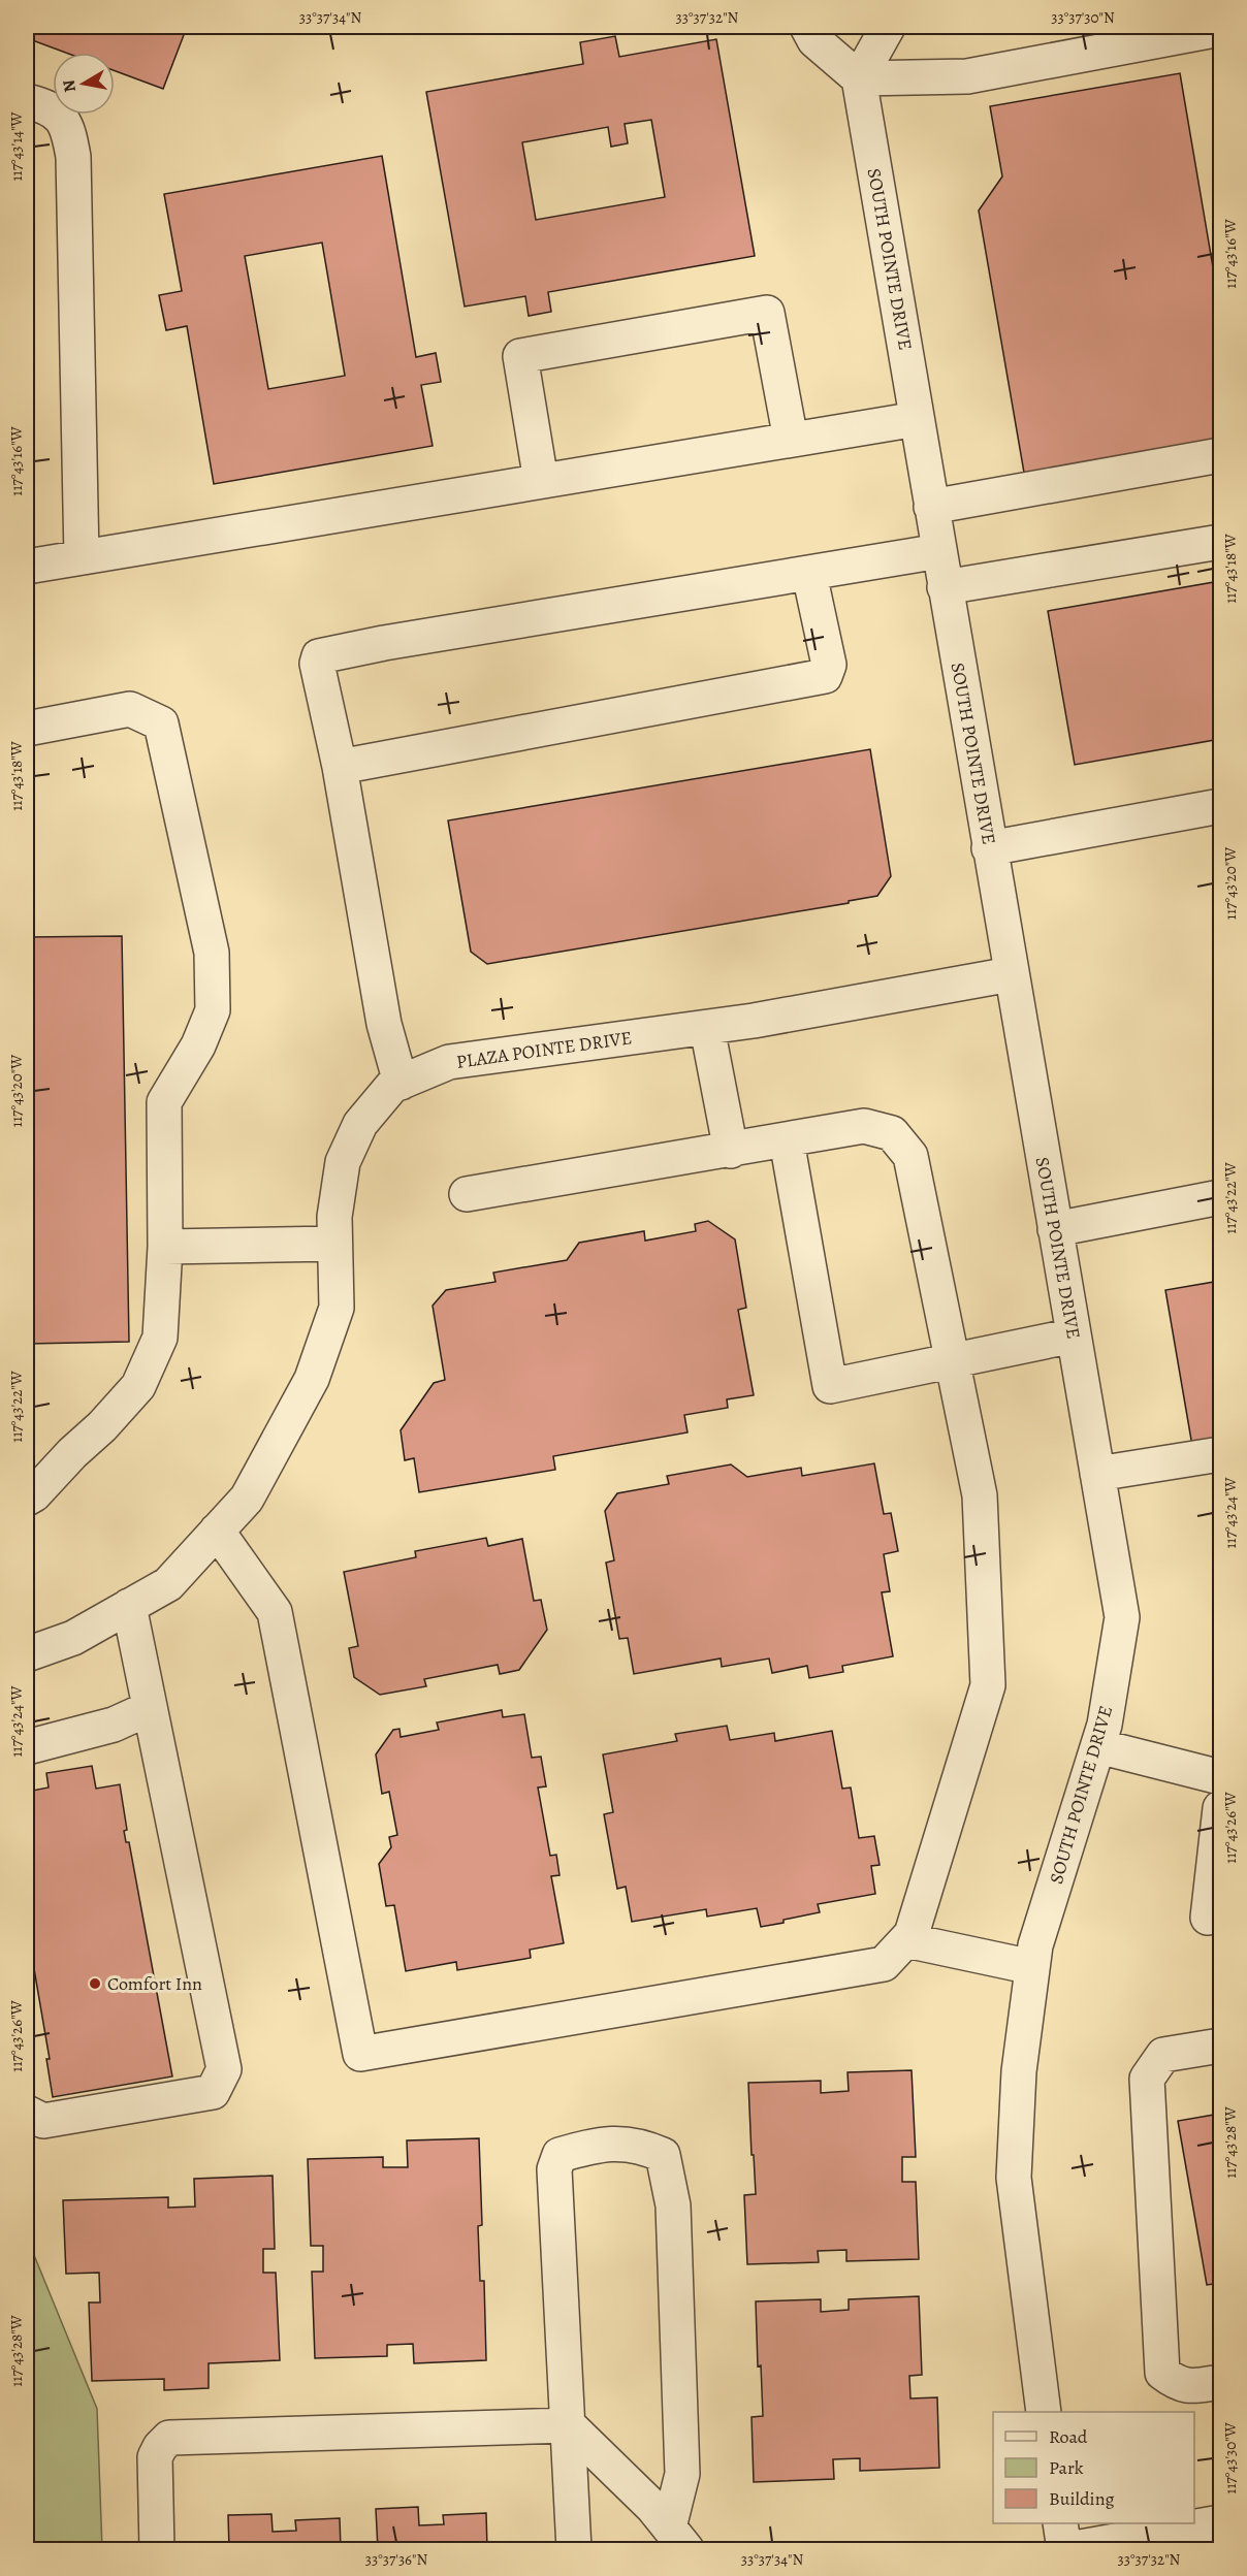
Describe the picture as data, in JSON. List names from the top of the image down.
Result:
{
  "streets": {
    "street": ["SOUTH POINTE DRIVE", "PLAZA POINTE DRIVE"]
  },
  "crossings": [
    ["SOUTH POINTE DRIVE", "PLAZA POINTE DRIVE"]
  ],
  "places": ["Comfort Inn"],
  "legend": ["Road", "Park", "Building"],
  "north": "left",
  "coordinates": [
    "33°37'34\"N",
    "33°37'32\"N",
    "33°37'30\"N",
    "117°43'14\"W",
    "117°43'16\"W",
    "117°43'18\"W",
    "117°43'20\"W",
    "117°43'22\"W",
    "117°43'24\"W",
    "117°43'26\"W",
    "117°43'28\"W",
    "117°43'30\"W",
    "33°37'36\"N"
  ]
}
